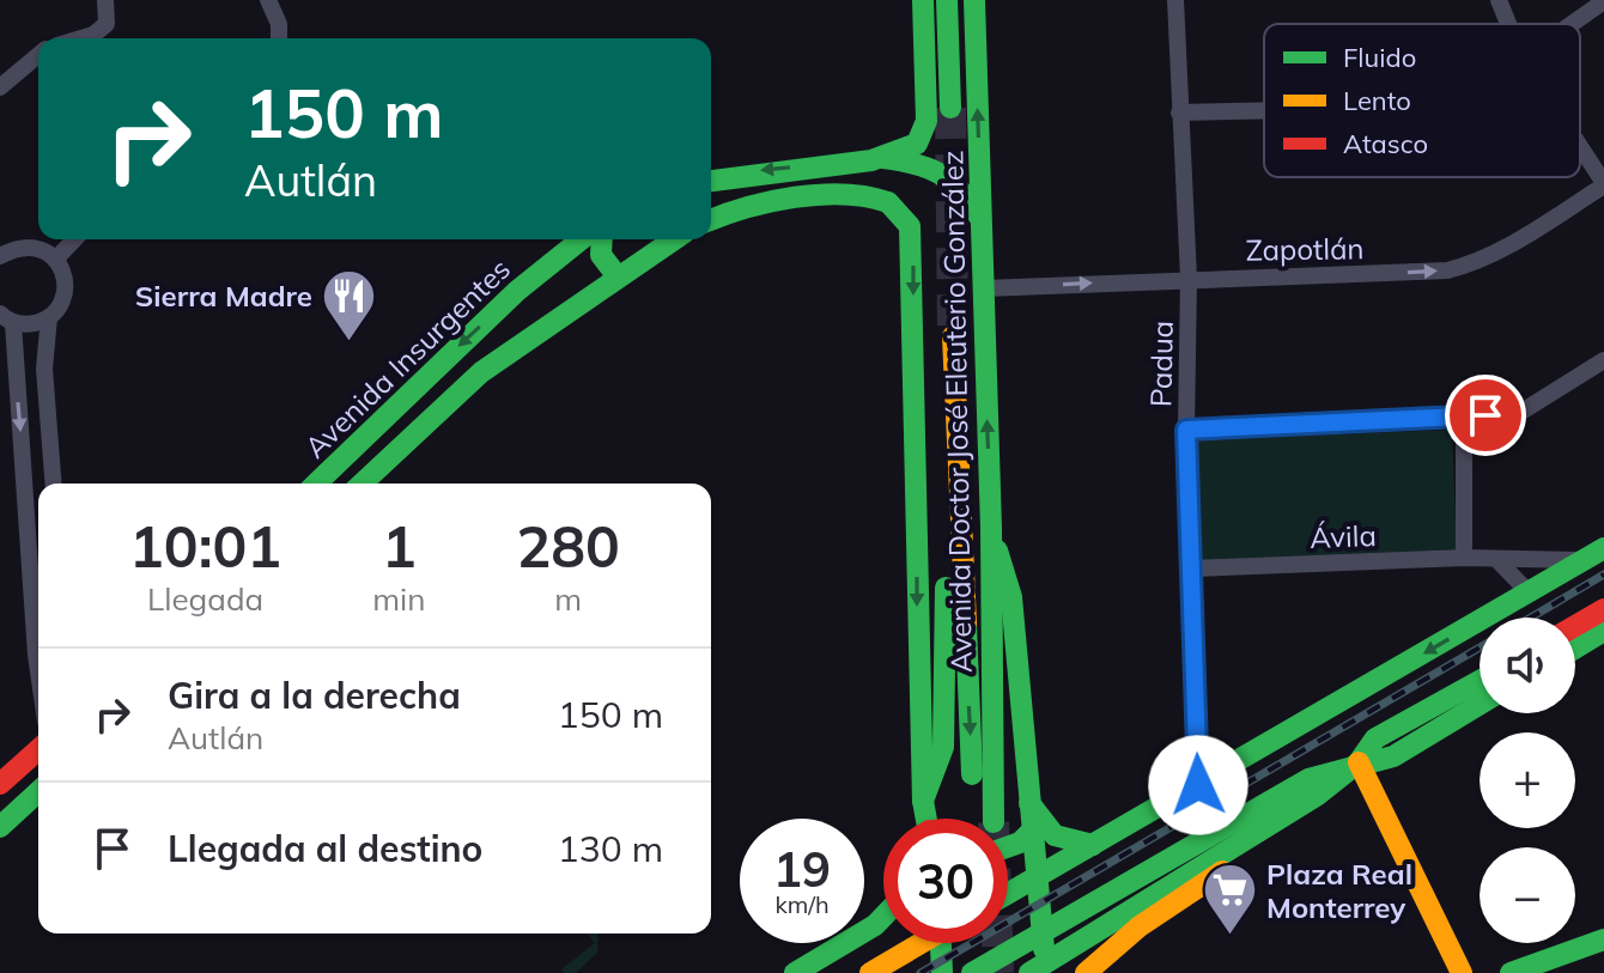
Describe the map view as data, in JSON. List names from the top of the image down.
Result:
{
  "streets": {
    "main road": ["Avenida Insurgentes", "Avenida Doctor José Eleuterio González"],
    "street": ["Zapotlán", "Padua", "Ávila"]
  },
  "crossings": [
    ["Zapotlán", "Padua"],
    ["Zapotlán", "Avenida Doctor José Eleuterio González"],
    ["Padua", "Ávila"]
  ],
  "places": {
    "restaurant": ["Sierra Madre"],
    "supermarket": ["Plaza Real Monterrey"]
  },
  "legend": ["Fluido", "Lento", "Atasco"],
  "page": {
    "turn": ["150 m", "Autlán"],
    "eta": [
      "10:01",
      "Llegada",
      "1",
      "min",
      "280",
      "m"
    ],
    "map_buttons": ["+", "−"],
    "list": [
      {
        "name": "Gira a la derecha",
        "note": "Autlán",
        "value": "150 m"
      },
      {
        "name": "Llegada al destino",
        "value": "130 m"
      }
    ],
    "speed": "19 km/h",
    "limit": "30"
  }
}
